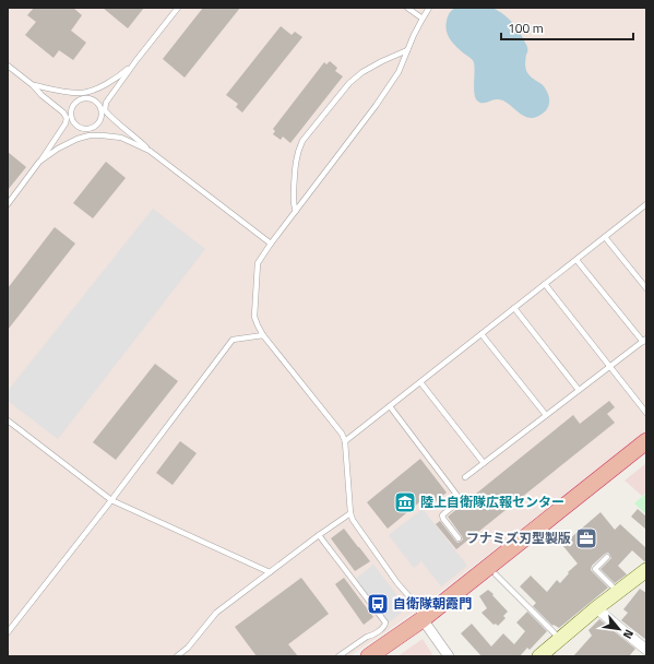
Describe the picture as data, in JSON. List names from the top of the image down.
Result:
{
  "places": {
    "museum": ["陸上自衛隊広報センター"],
    "office": ["フナミズ刃型製版"],
    "bus stop": ["自衛隊朝霞門"]
  },
  "scale_bar": "100 m",
  "north": "bottom right"
}
